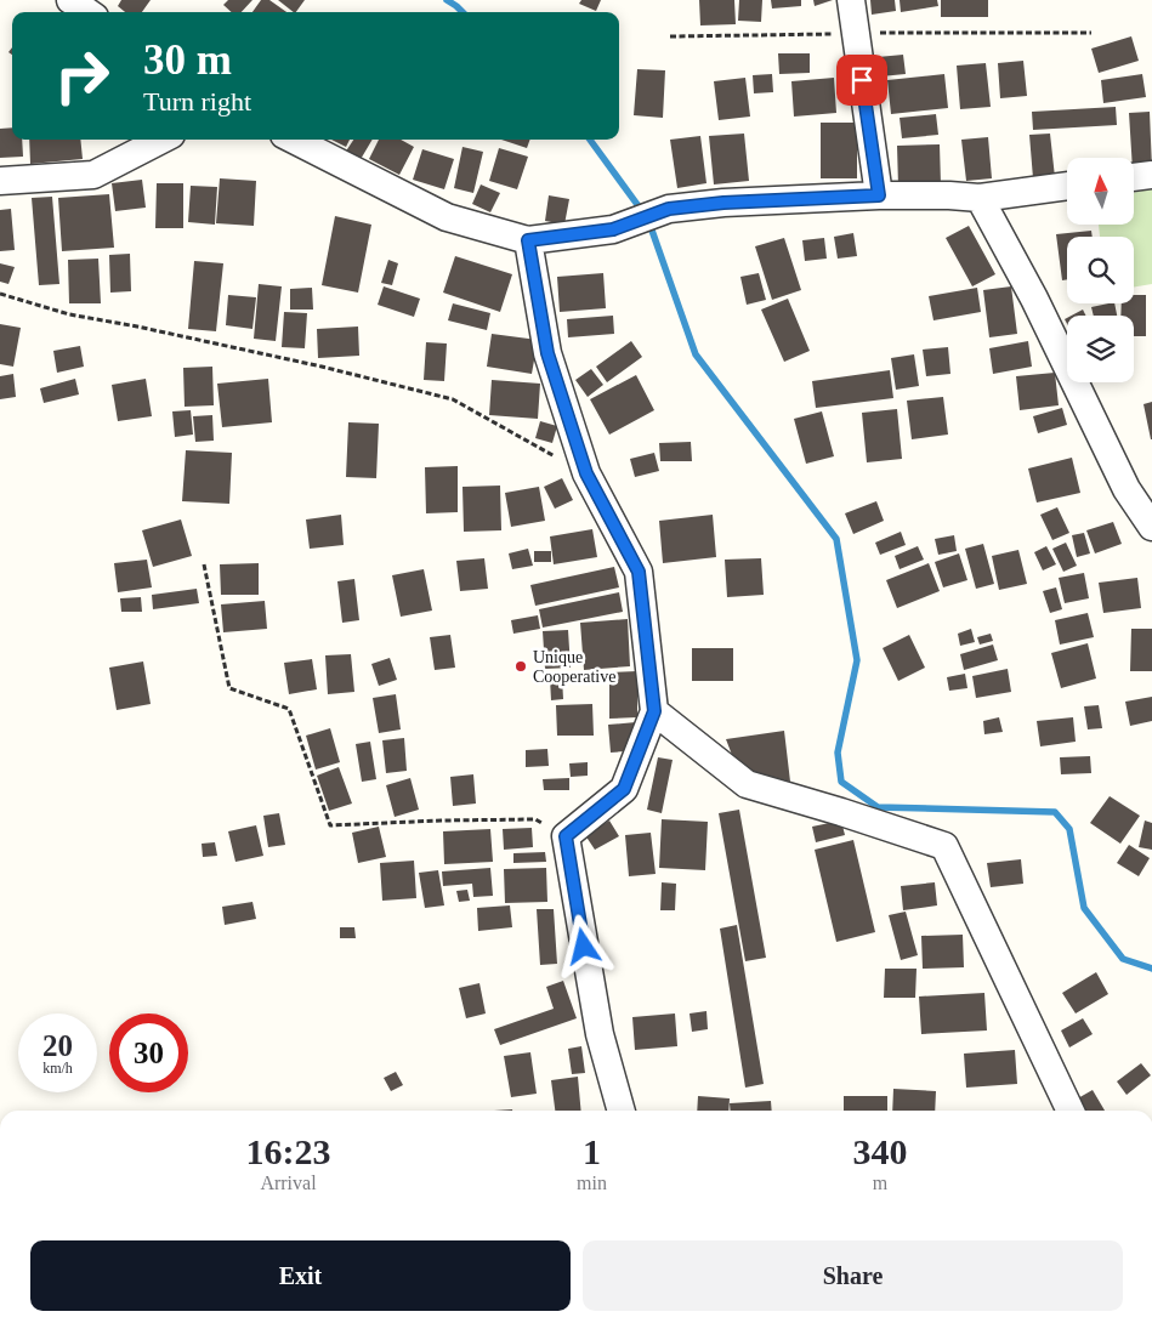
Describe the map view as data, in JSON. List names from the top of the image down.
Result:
{
  "places": ["Unique Cooperative"],
  "north": "top",
  "page": {
    "turn": ["30 m", "Turn right"],
    "speed": "20 km/h",
    "limit": "30",
    "eta": [
      "16:23",
      "Arrival",
      "1",
      "min",
      "340",
      "m"
    ],
    "buttons": ["Exit", "Share"]
  }
}
